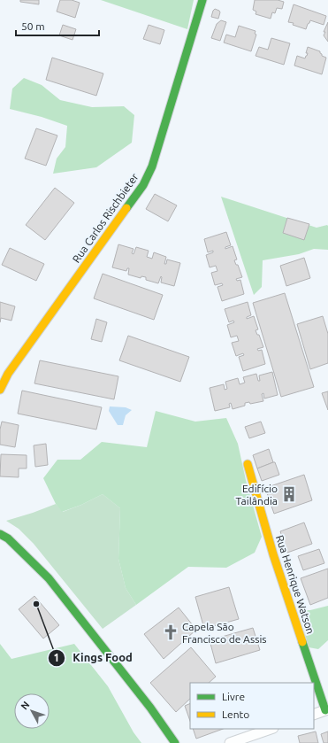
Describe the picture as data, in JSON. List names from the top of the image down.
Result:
{
  "streets": {
    "street": ["Rua Carlos Rischbieter", "Rua Henrique Watson"]
  },
  "places": {
    "building": ["Edifício Tailândia"],
    "other": ["Kings Food"],
    "church": ["Capela São Francisco de Assis"]
  },
  "legend": ["Livre", "Lento"],
  "scale_bar": "50 m",
  "north": "top left"
}
